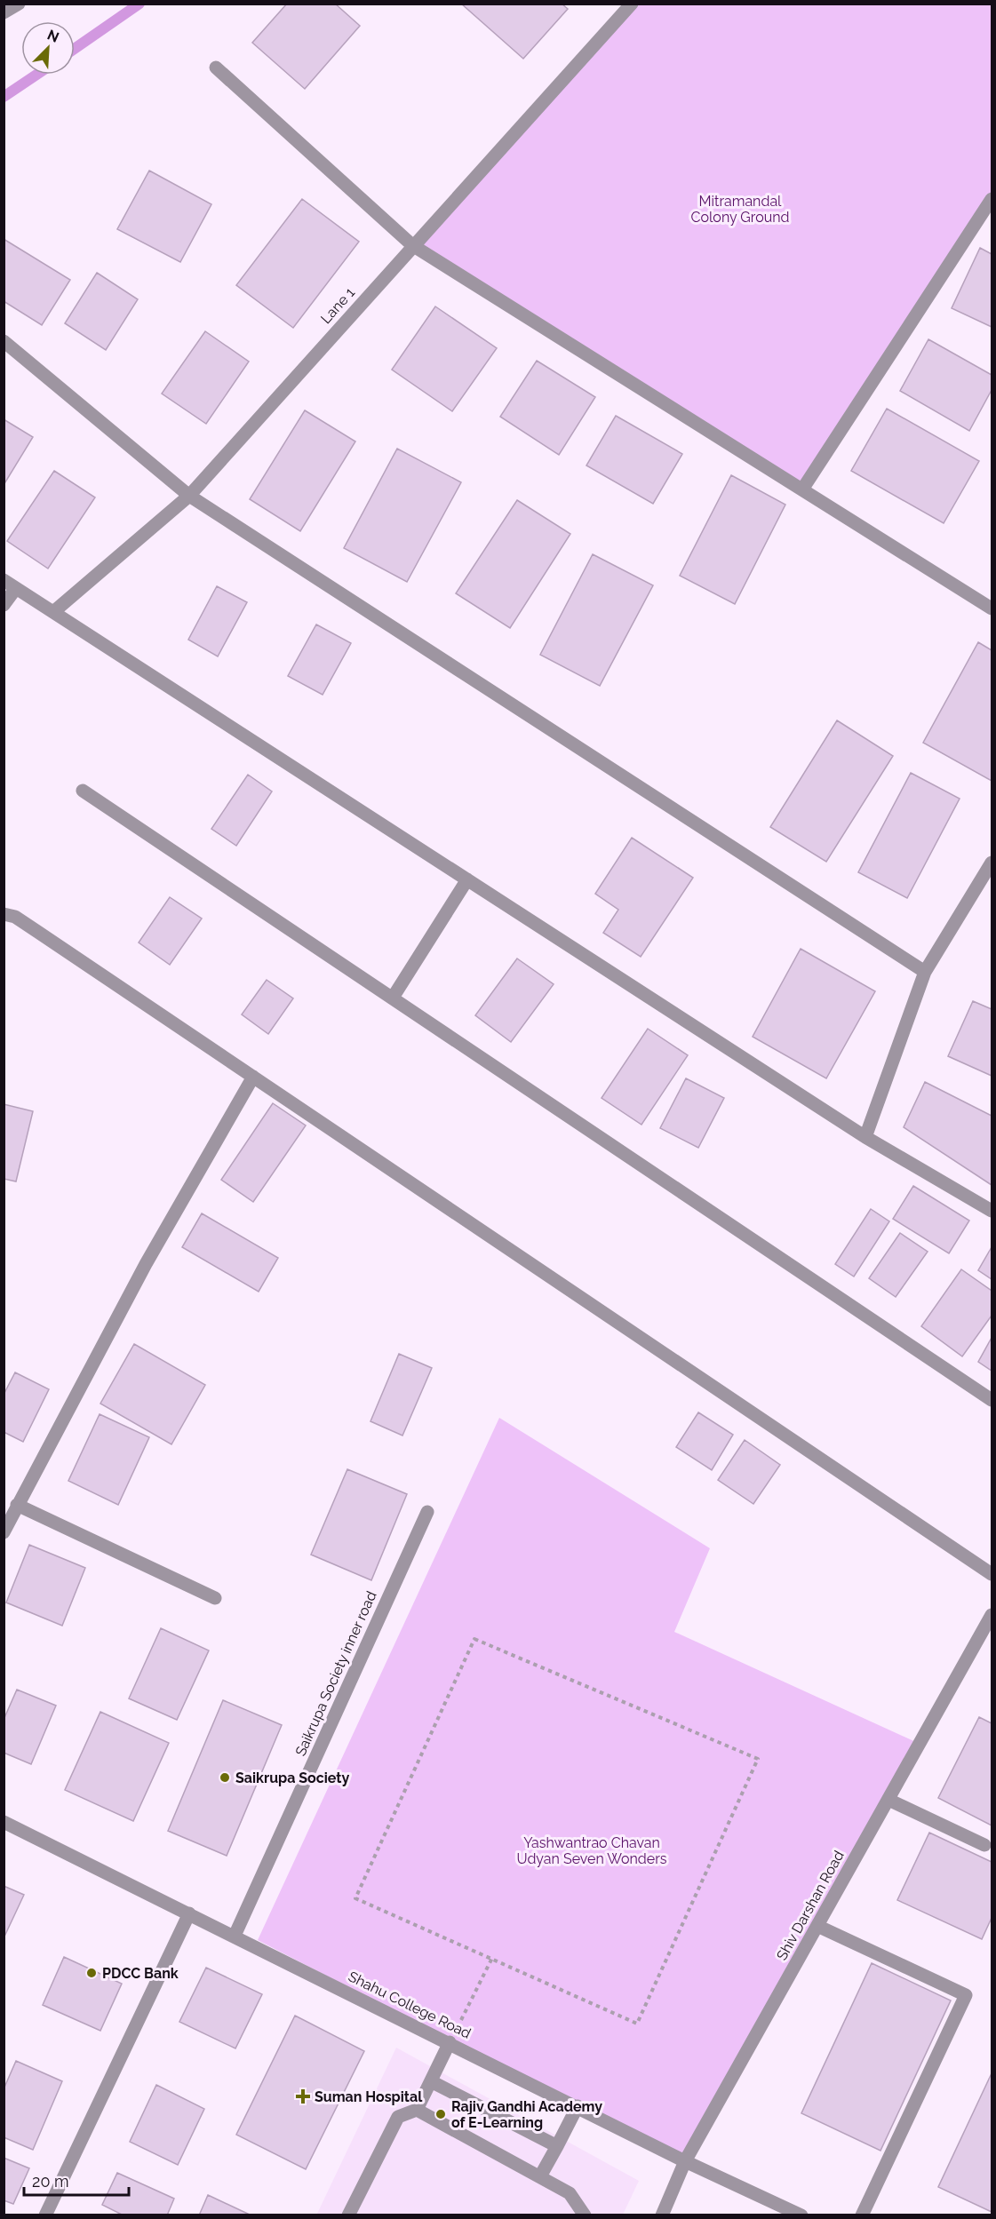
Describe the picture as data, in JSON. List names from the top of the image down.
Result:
{
  "streets": {
    "street": [
      "Lane 1",
      "Saikrupa Society inner road",
      "Shiv Darshan Road",
      "Shahu College Road"
    ]
  },
  "crossings": [
    ["Saikrupa Society inner road", "Shahu College Road"],
    ["Shiv Darshan Road", "Shahu College Road"]
  ],
  "parks": ["Mitramandal Colony Ground", "Yashwantrao Chavan Udyan Seven Wonders"],
  "places": {
    "other": ["Saikrupa Society", "PDCC Bank", "Rajiv Gandhi Academy of E-Learning"],
    "health": ["Suman Hospital"]
  },
  "scale_bar": "20 m",
  "north": "top right"
}
